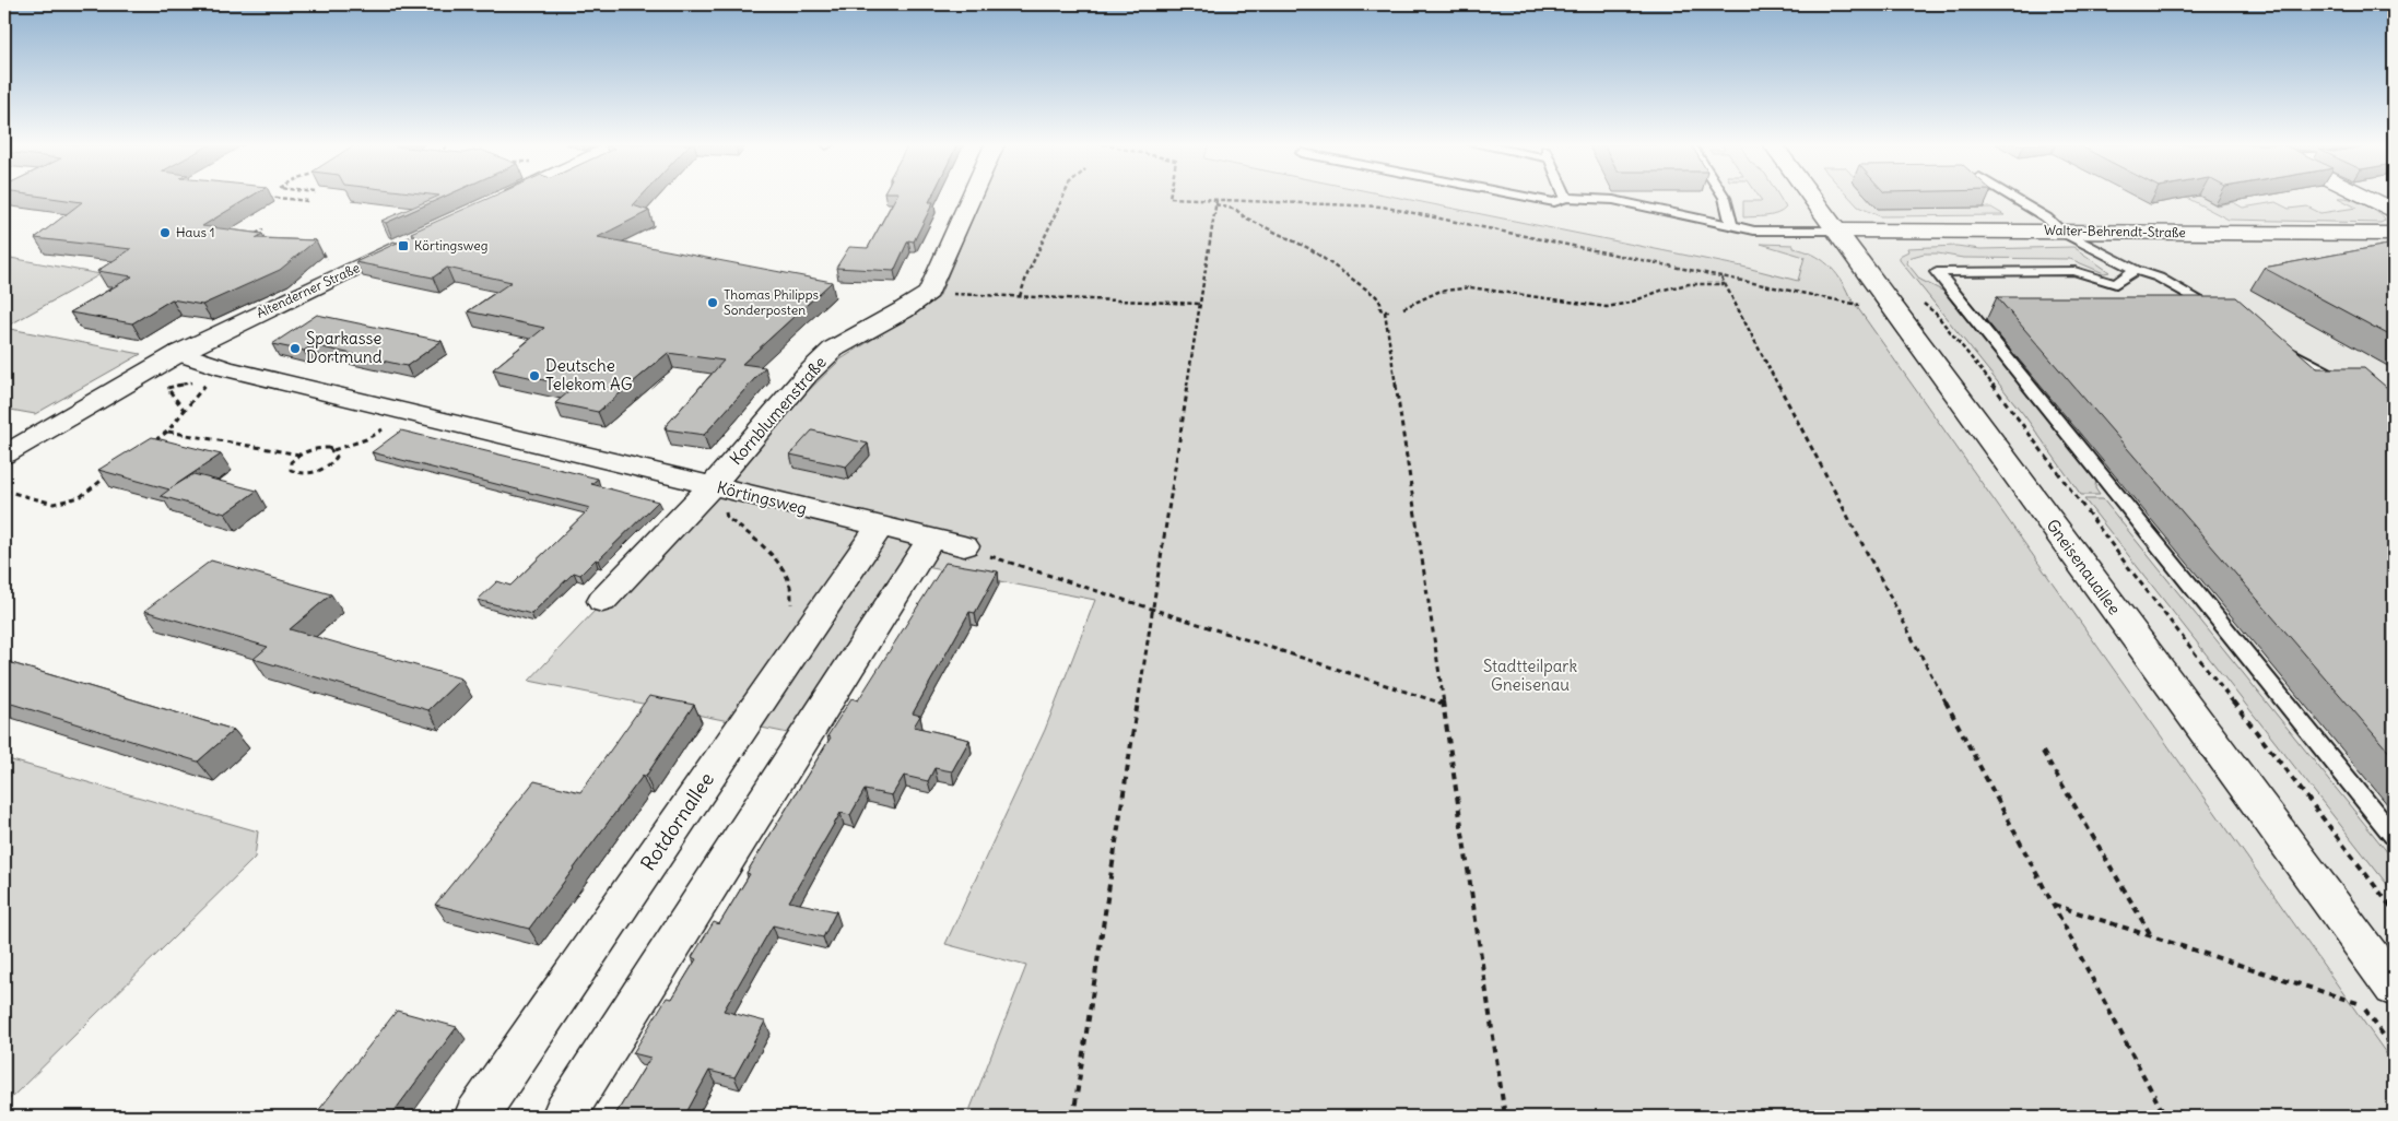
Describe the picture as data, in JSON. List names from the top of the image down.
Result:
{
  "streets": {
    "street": [
      "Walter-Behrendt-Straße",
      "Altenderner Straße",
      "Kornblumenstraße",
      "Körtingsweg",
      "Gneisenauallee",
      "Rotdornallee"
    ]
  },
  "crossings": [
    ["Walter-Behrendt-Straße", "Gneisenauallee"],
    ["Altenderner Straße", "Körtingsweg"],
    ["Kornblumenstraße", "Körtingsweg"],
    ["Körtingsweg", "Rotdornallee"]
  ],
  "parks": ["Stadtteilpark Gneisenau"],
  "places": {
    "other": [
      "Haus 1",
      "Thomas Philipps Sonderposten",
      "Sparkasse Dortmund",
      "Deutsche Telekom AG"
    ],
    "transit": ["Körtingsweg"]
  }
}
